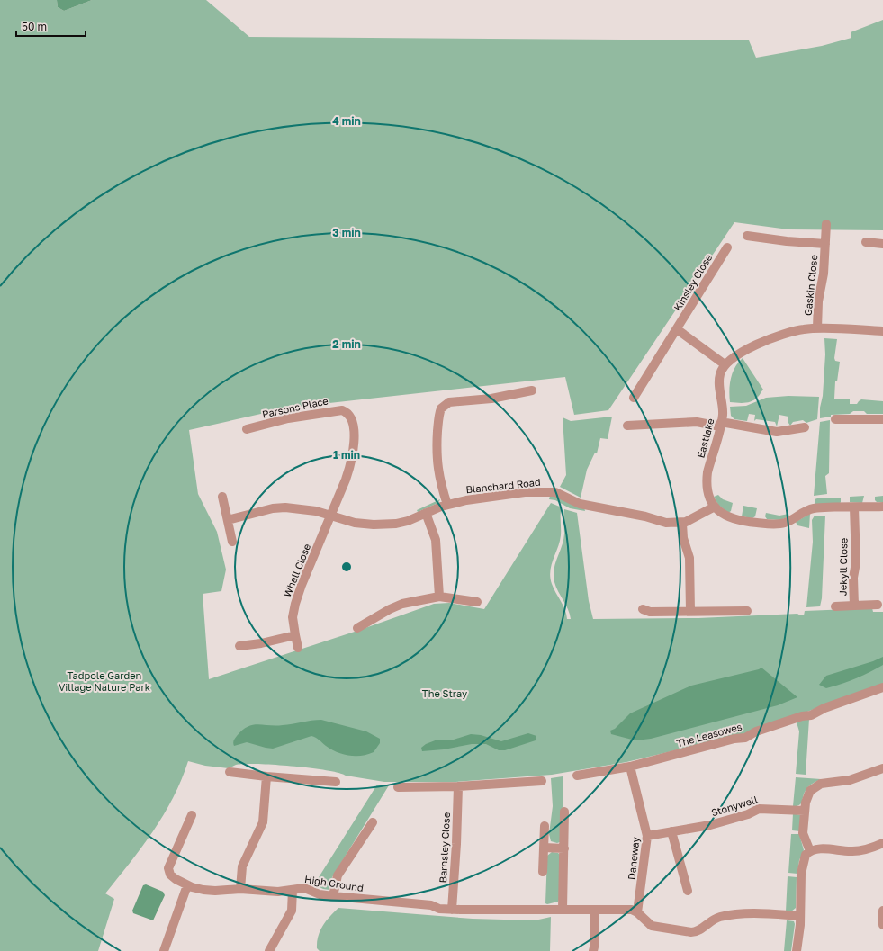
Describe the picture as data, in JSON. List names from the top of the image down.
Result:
{
  "streets": {
    "street": [
      "Kinsley Close",
      "Gaskin Close",
      "Parsons Place",
      "Eastlake",
      "Blanchard Road",
      "Jekyll Close",
      "Whall Close",
      "The Leasowes",
      "Stonywell",
      "Barnsley Close",
      "Daneway",
      "High Ground"
    ]
  },
  "crossings": [
    ["Parsons Place", "Blanchard Road"],
    ["Parsons Place", "Whall Close"],
    ["Eastlake", "Jekyll Close"],
    ["Blanchard Road", "Whall Close"],
    ["The Leasowes", "Daneway"],
    ["Stonywell", "Daneway"],
    ["Barnsley Close", "High Ground"],
    ["Daneway", "High Ground"]
  ],
  "parks": ["Tadpole Garden Village Nature Park", "The Stray"],
  "scale_bar": "50 m",
  "rings": [
    "4 min",
    "3 min",
    "2 min",
    "1 min"
  ]
}
